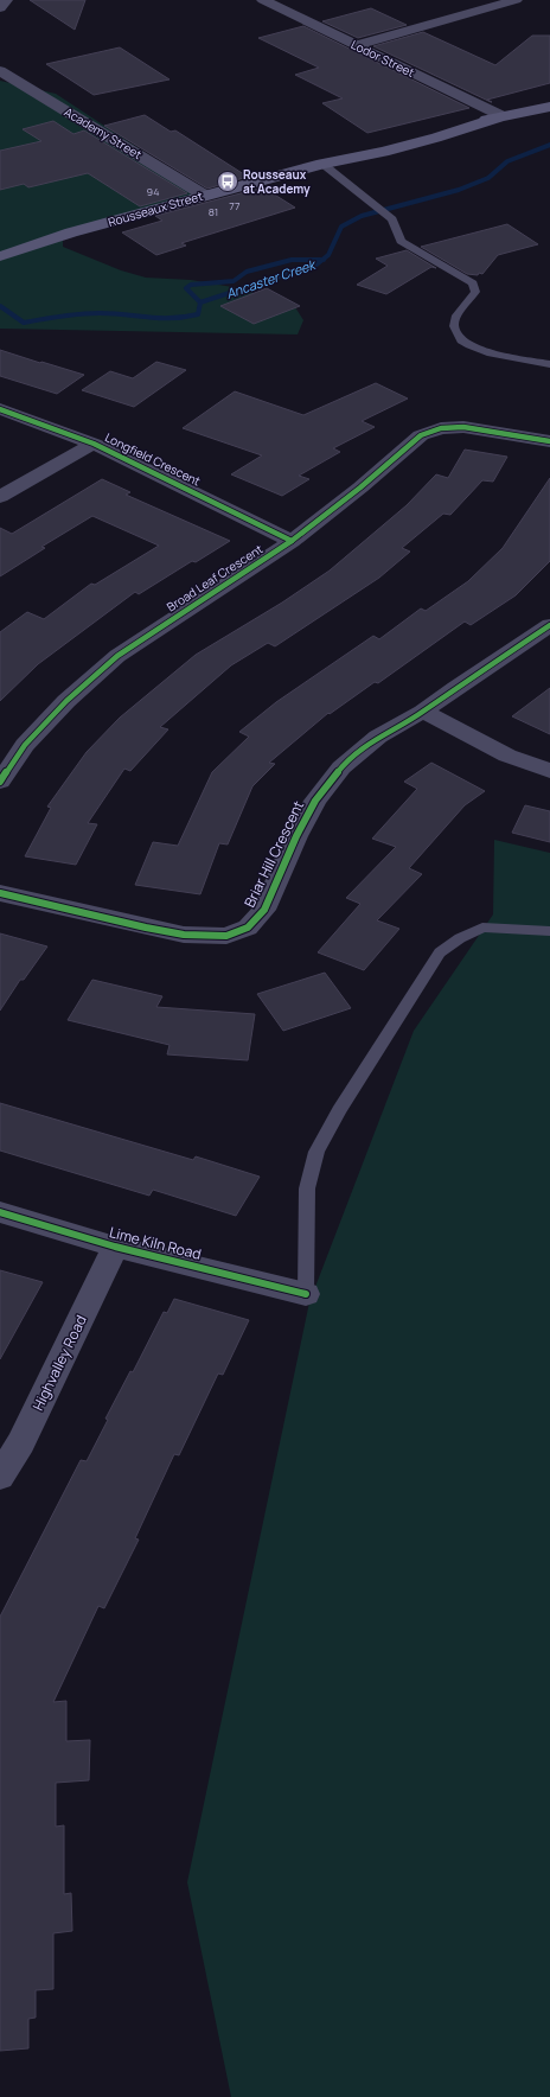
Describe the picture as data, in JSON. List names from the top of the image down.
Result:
{
  "streets": {
    "main road": ["Rousseaux Street"],
    "street": [
      "Lodor Street",
      "Academy Street",
      "Longfield Crescent",
      "Broad Leaf Crescent",
      "Briar Hill Crescent",
      "Lime Kiln Road",
      "Highvalley Road"
    ]
  },
  "crossings": [
    ["Lodor Street", "Rousseaux Street"],
    ["Academy Street", "Rousseaux Street"],
    ["Longfield Crescent", "Broad Leaf Crescent"],
    ["Lime Kiln Road", "Highvalley Road"]
  ],
  "water": ["Ancaster Creek"],
  "places": {
    "bus stop": ["Rousseaux at Academy"]
  },
  "house_numbers": ["94", "77", "81"]
}
